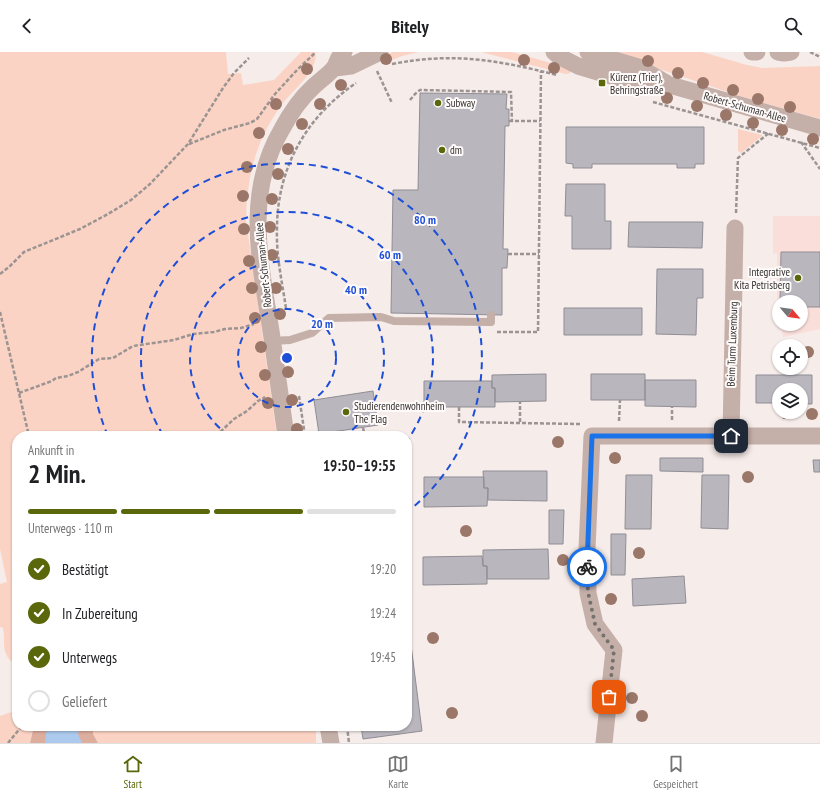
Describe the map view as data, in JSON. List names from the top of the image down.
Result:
{
  "streets": {
    "street": ["Robert-Schuman-Allee", "Beim Turm Luxemburg"]
  },
  "places": {
    "transit": ["Kürenz (Trier), Behringstraße"],
    "other": [
      "Subway",
      "dm",
      "Integrative Kita Petrisberg",
      "Studierendenwohnheim The Flag"
    ]
  },
  "north": "bottom right",
  "page": {
    "header": "Bitely",
    "heading": ["2 Min.", "Ankunft in", "19:50–19:55"],
    "bar": "Unterwegs · 110 m",
    "list": [
      ["Bestätigt", "19:20"],
      ["In Zubereitung", "19:24"],
      ["Unterwegs", "19:45"],
      "Geliefert"
    ],
    "tabs": ["Start", "Karte", "Gespeichert"]
  },
  "rings": [
    "80 m",
    "60 m",
    "40 m",
    "20 m"
  ]
}
